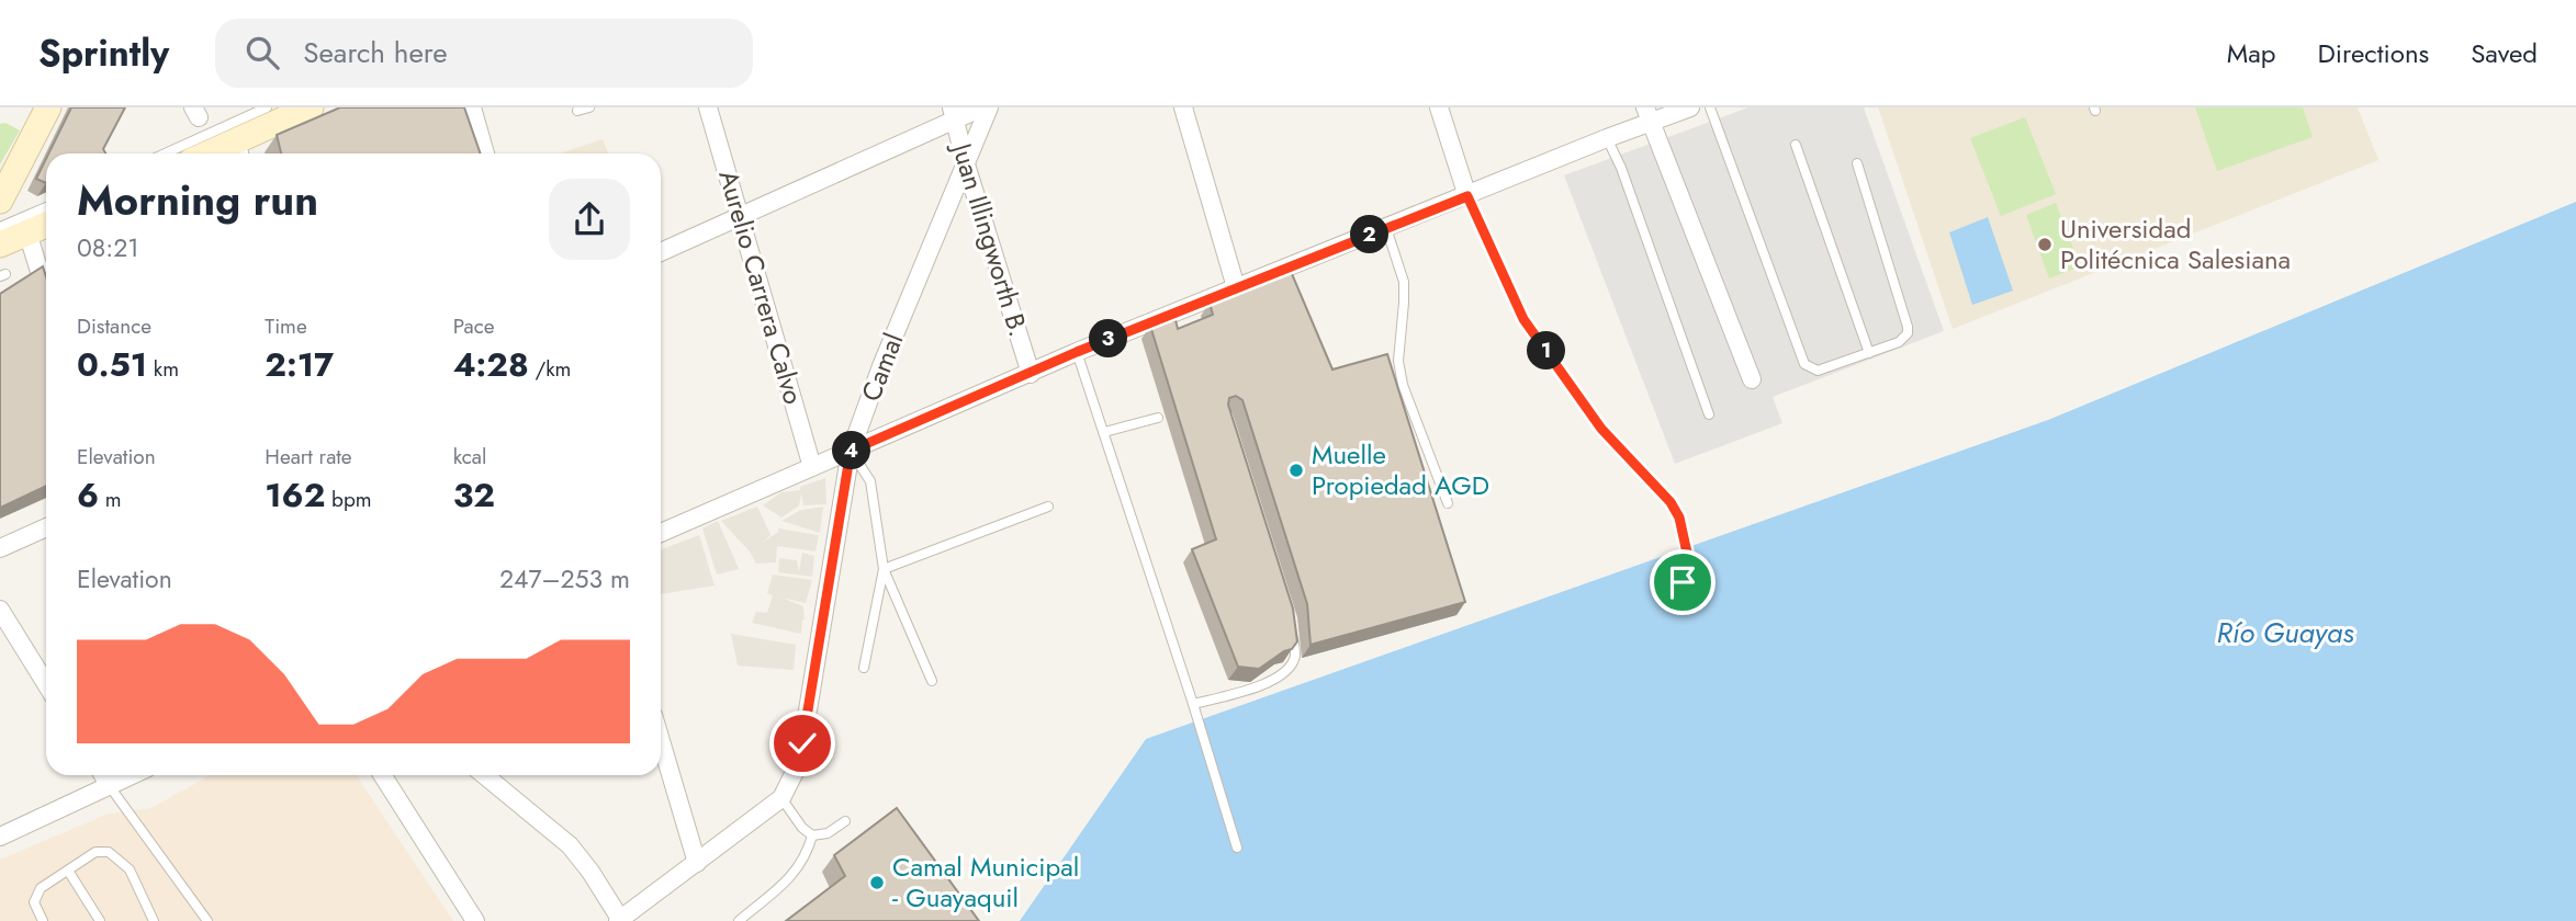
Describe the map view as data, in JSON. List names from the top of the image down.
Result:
{
  "streets": {
    "street": ["Juan Illingworth B.", "Aurelio Carrera Calvo", "Camal"]
  },
  "crossings": [
    ["Juan Illingworth B.", "Camal"]
  ],
  "water": ["Río Guayas"],
  "places": ["Universidad Politécnica Salesiana", "Muelle Propiedad AGD", "Camal Municipal - Guayaquil"],
  "page": {
    "header": "Sprintly",
    "search": "Search here",
    "nav": ["Map", "Directions", "Saved"],
    "heading": ["Morning run", "08:21"],
    "pins": [
      "2",
      "3",
      "1",
      "4"
    ],
    "stats": [
      ["Distance", "0.51 km"],
      ["Time", "2:17"],
      ["Pace", "4:28 /km"],
      ["Elevation", "6 m"],
      ["Heart rate", "162 bpm"],
      ["kcal", "32"]
    ],
    "chart": ["Elevation", "247–253 m"]
  }
}
